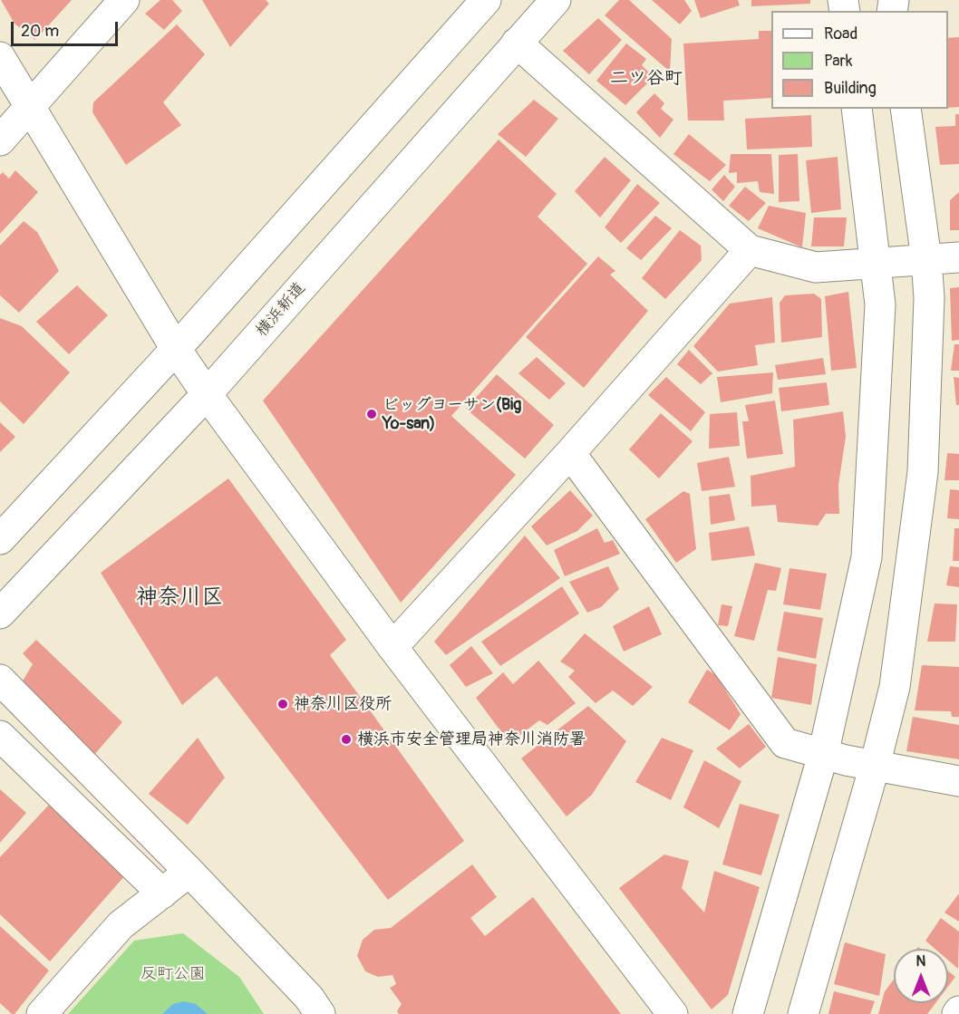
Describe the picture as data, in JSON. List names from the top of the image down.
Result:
{
  "streets": {
    "main road": ["横浜新道"]
  },
  "districts": ["二ツ谷町", "神奈川区"],
  "parks": ["反町公園"],
  "places": ["ビッグヨーサン(Big Yo-san)", "神奈川区役所", "横浜市安全管理局神奈川消防署"],
  "legend": ["Road", "Park", "Building"],
  "scale_bar": "20 m",
  "north": "top"
}
